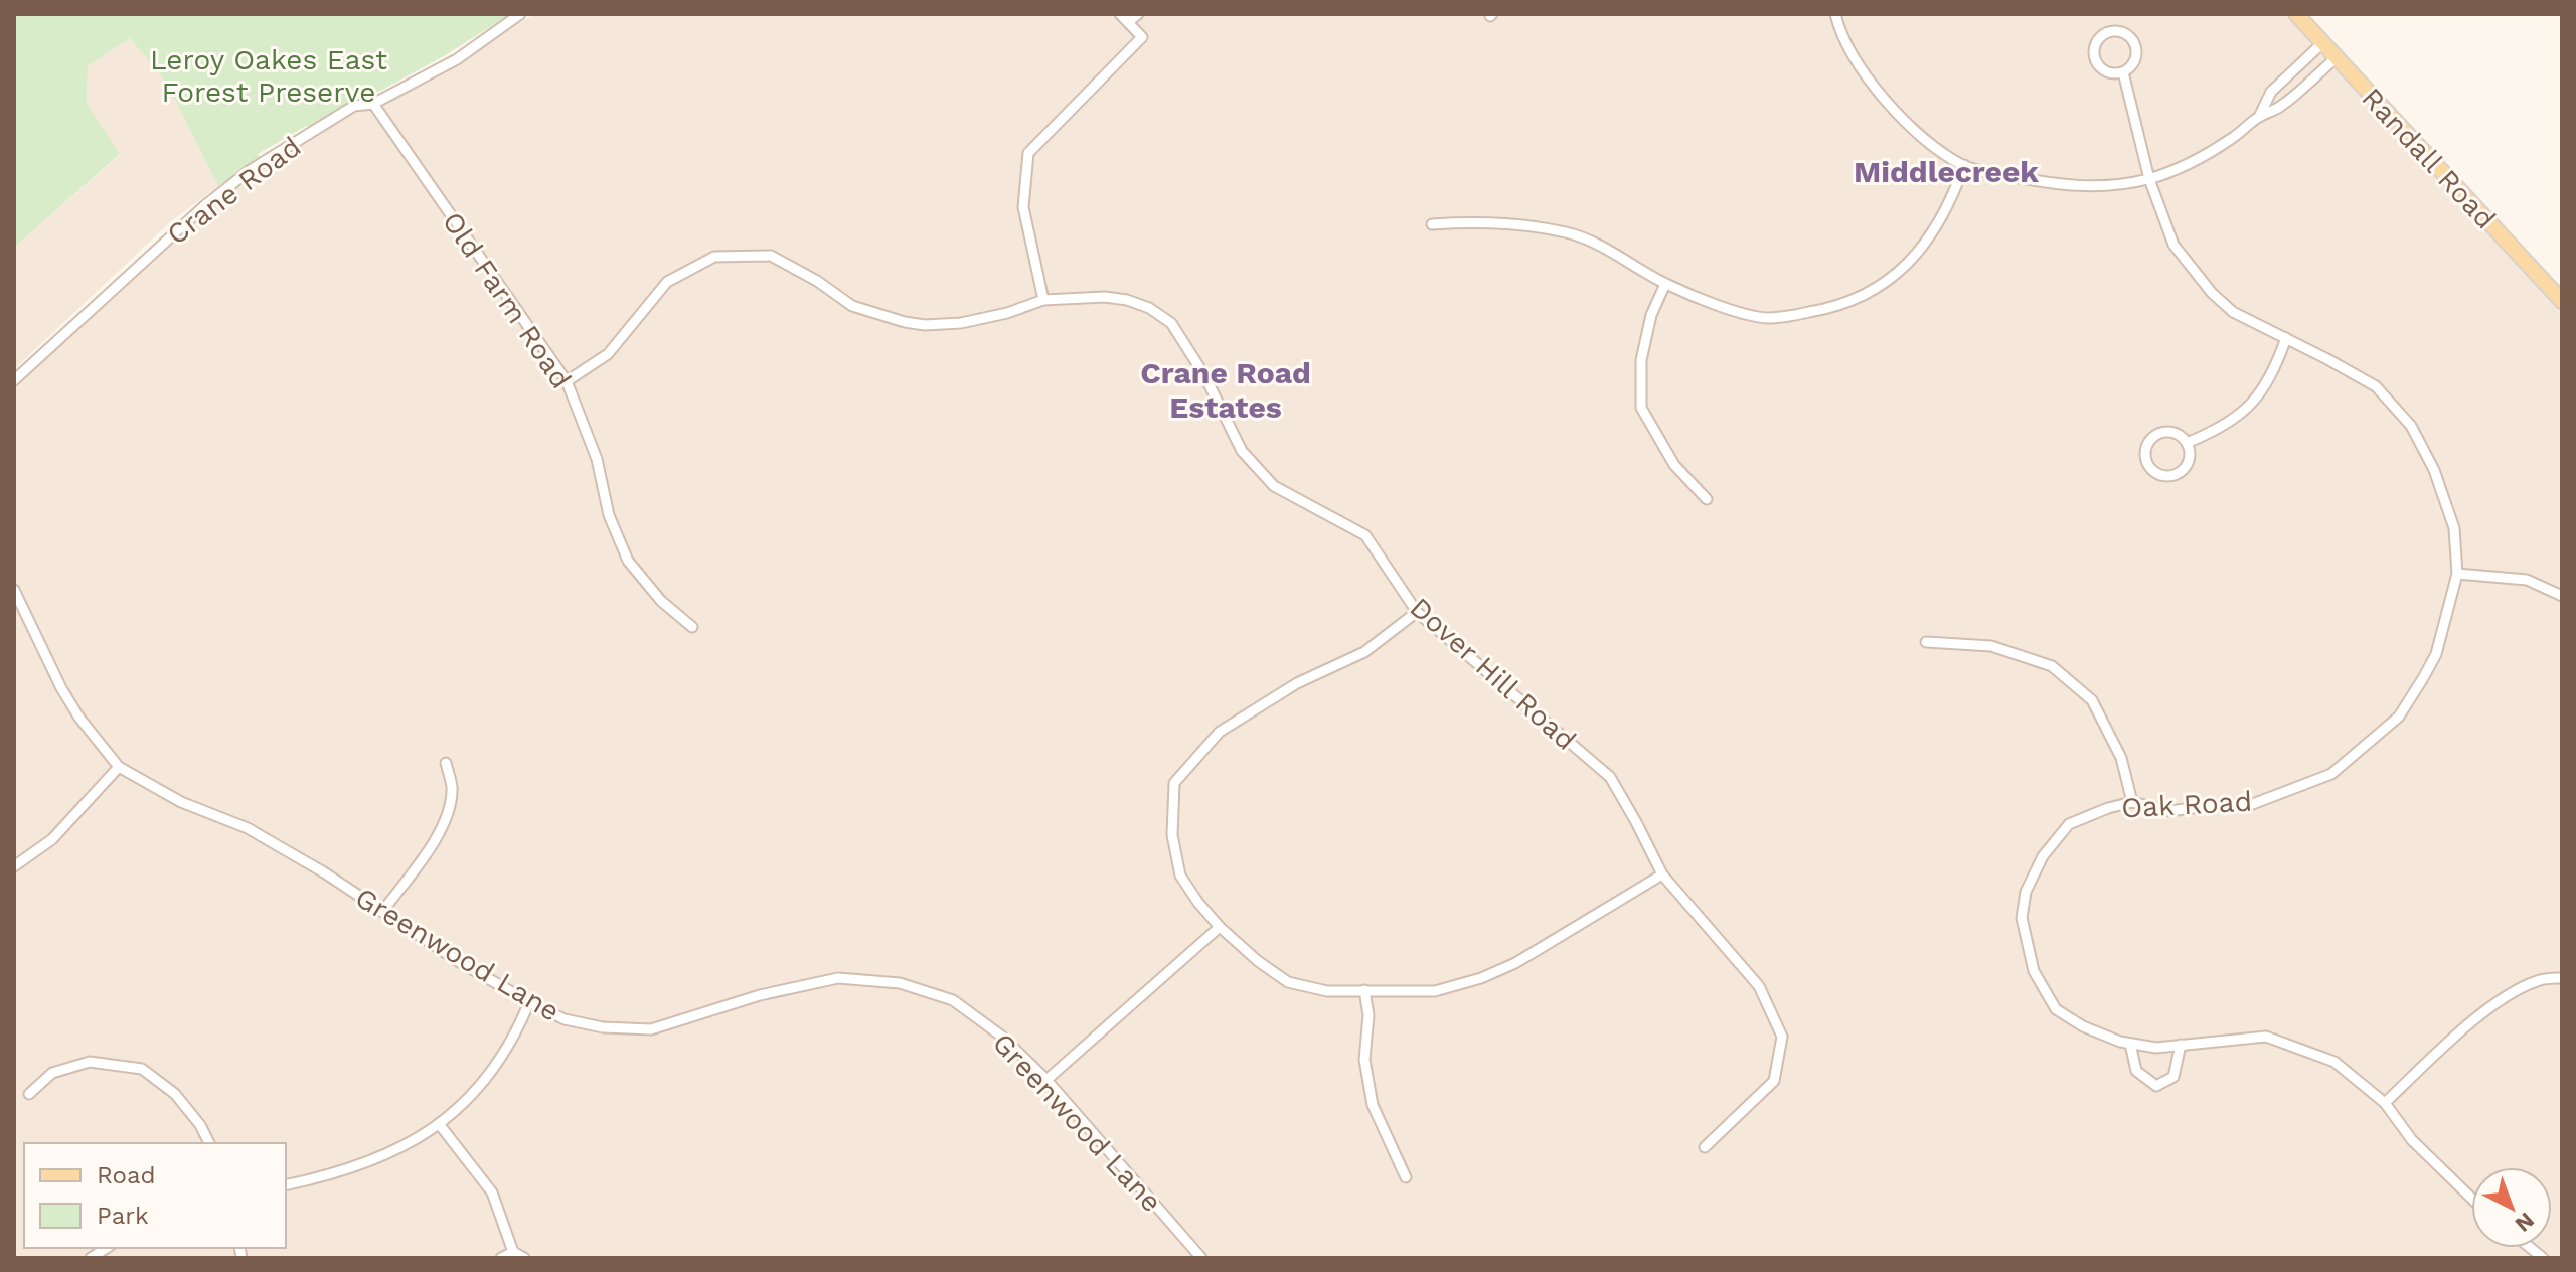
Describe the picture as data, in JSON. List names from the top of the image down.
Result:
{
  "streets": {
    "main road": ["Randall Road"],
    "street": [
      "Crane Road",
      "Old Farm Road",
      "Dover Hill Road",
      "Oak Road",
      "Greenwood Lane"
    ]
  },
  "crossings": [
    ["Crane Road", "Old Farm Road"],
    ["Old Farm Road", "Dover Hill Road"]
  ],
  "districts": ["Middlecreek", "Crane Road Estates"],
  "parks": ["Leroy Oakes East Forest Preserve"],
  "legend": ["Road", "Park"],
  "north": "bottom right"
}
